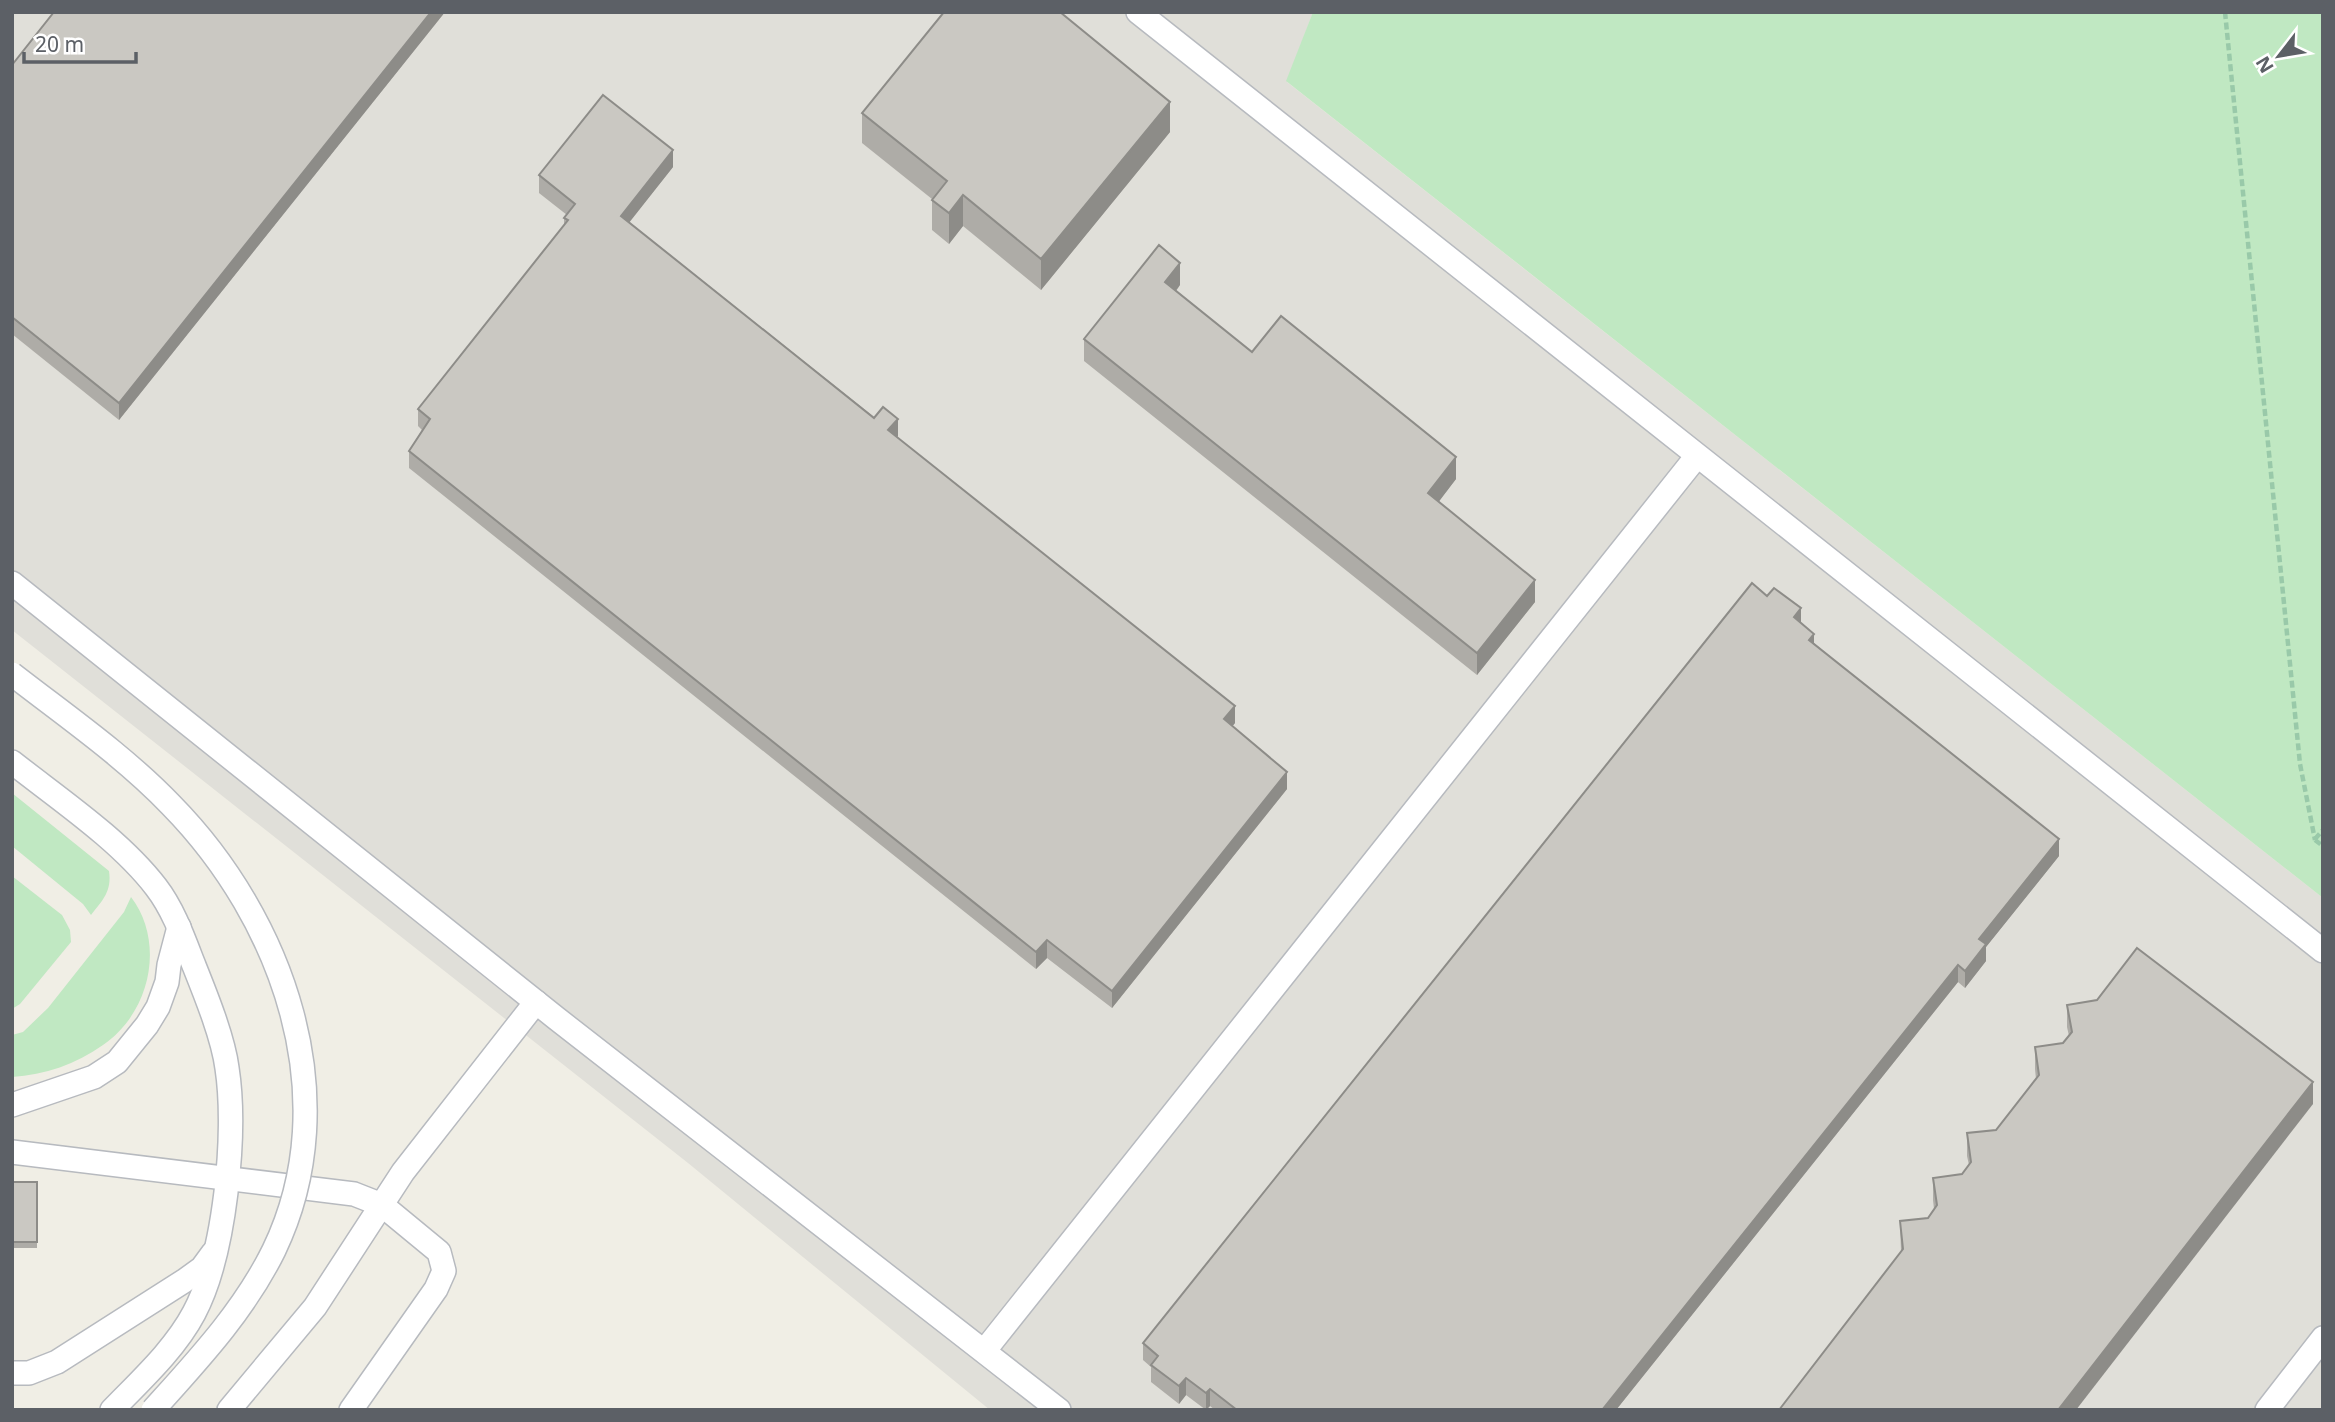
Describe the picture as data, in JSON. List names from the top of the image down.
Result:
{
  "scale_bar": "20 m",
  "north": "bottom left"
}
